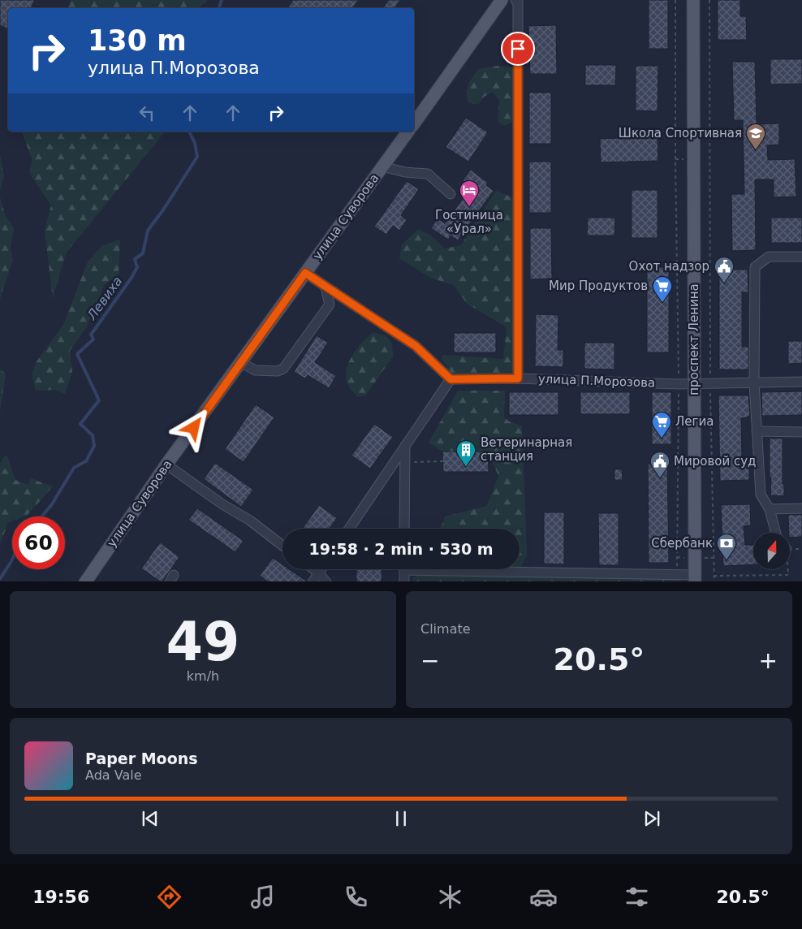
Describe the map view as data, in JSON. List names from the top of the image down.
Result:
{
  "streets": {
    "main road": ["улица Суворова", "проспект Ленина"],
    "street": ["улица П.Морозова"]
  },
  "crossings": [
    ["проспект Ленина", "улица П.Морозова"]
  ],
  "water": ["Левиха"],
  "places": {
    "school or university": ["Школа Спортивная"],
    "hotel": ["Гостиница «Урал»"],
    "public building": ["Охот надзор", "Мировой суд"],
    "supermarket": ["Мир Продуктов", "Легиа"],
    "building": ["Ветеринарная станция"],
    "bank": ["Сбербанк"]
  },
  "north": "top",
  "page": {
    "turn": ["130 m", "улица П.Морозова"],
    "limit": "60",
    "trip": "19:58 · 2 min · 530 m",
    "tile": [
      ["49", "km/h"],
      "Climate"
    ],
    "heat": ["−", "20.5°", "+"],
    "song": ["Paper Moons", "Ada Vale"],
    "tabs": ["19:56", "20.5°"]
  }
}
